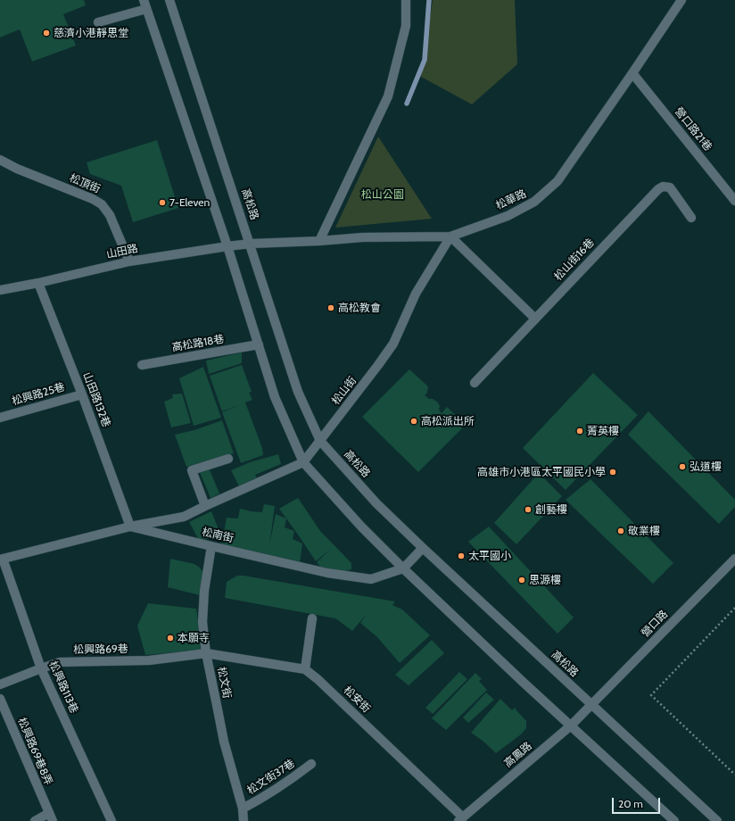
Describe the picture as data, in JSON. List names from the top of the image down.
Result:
{
  "streets": {
    "street": [
      "營口路21巷",
      "松頂街",
      "松華路",
      "高松路",
      "山田路",
      "松山街16巷",
      "高松路18巷",
      "松山街",
      "松興路25巷",
      "山田路132巷",
      "松南街",
      "營口路",
      "松興路69巷",
      "松文街",
      "松興路113巷",
      "松安街",
      "松興路69巷8弄",
      "高鳳路",
      "松文街37巷"
    ]
  },
  "crossings": [
    ["營口路21巷", "松華路"],
    ["松頂街", "山田路"],
    ["松華路", "高松路"],
    ["松華路", "山田路"],
    ["松華路", "松山街"],
    ["高松路", "山田路"],
    ["高松路", "松山街"],
    ["高松路", "松南街"],
    ["高松路", "營口路"],
    ["高松路", "高鳳路"],
    ["山田路", "山田路132巷"],
    ["松山街", "山田路132巷"],
    ["松山街", "松南街"],
    ["松興路25巷", "山田路132巷"],
    ["山田路132巷", "松南街"],
    ["松南街", "松文街"],
    ["松南街", "松興路113巷"],
    ["營口路", "高鳳路"],
    ["松興路69巷", "松文街"],
    ["松興路69巷", "松興路113巷"],
    ["松興路69巷", "松安街"],
    ["松文街", "松安街"],
    ["松文街", "松文街37巷"],
    ["松安街", "高鳳路"]
  ],
  "parks": ["松山公園"],
  "places": [
    "慈濟小港靜思堂",
    "7-Eleven",
    "高松教會",
    "高松派出所",
    "菁英樓",
    "弘道樓",
    "高雄市小港區太平國民小學",
    "創藝樓",
    "敬業樓",
    "太平國小",
    "思源樓",
    "本願寺"
  ],
  "scale_bar": "20 m"
}
